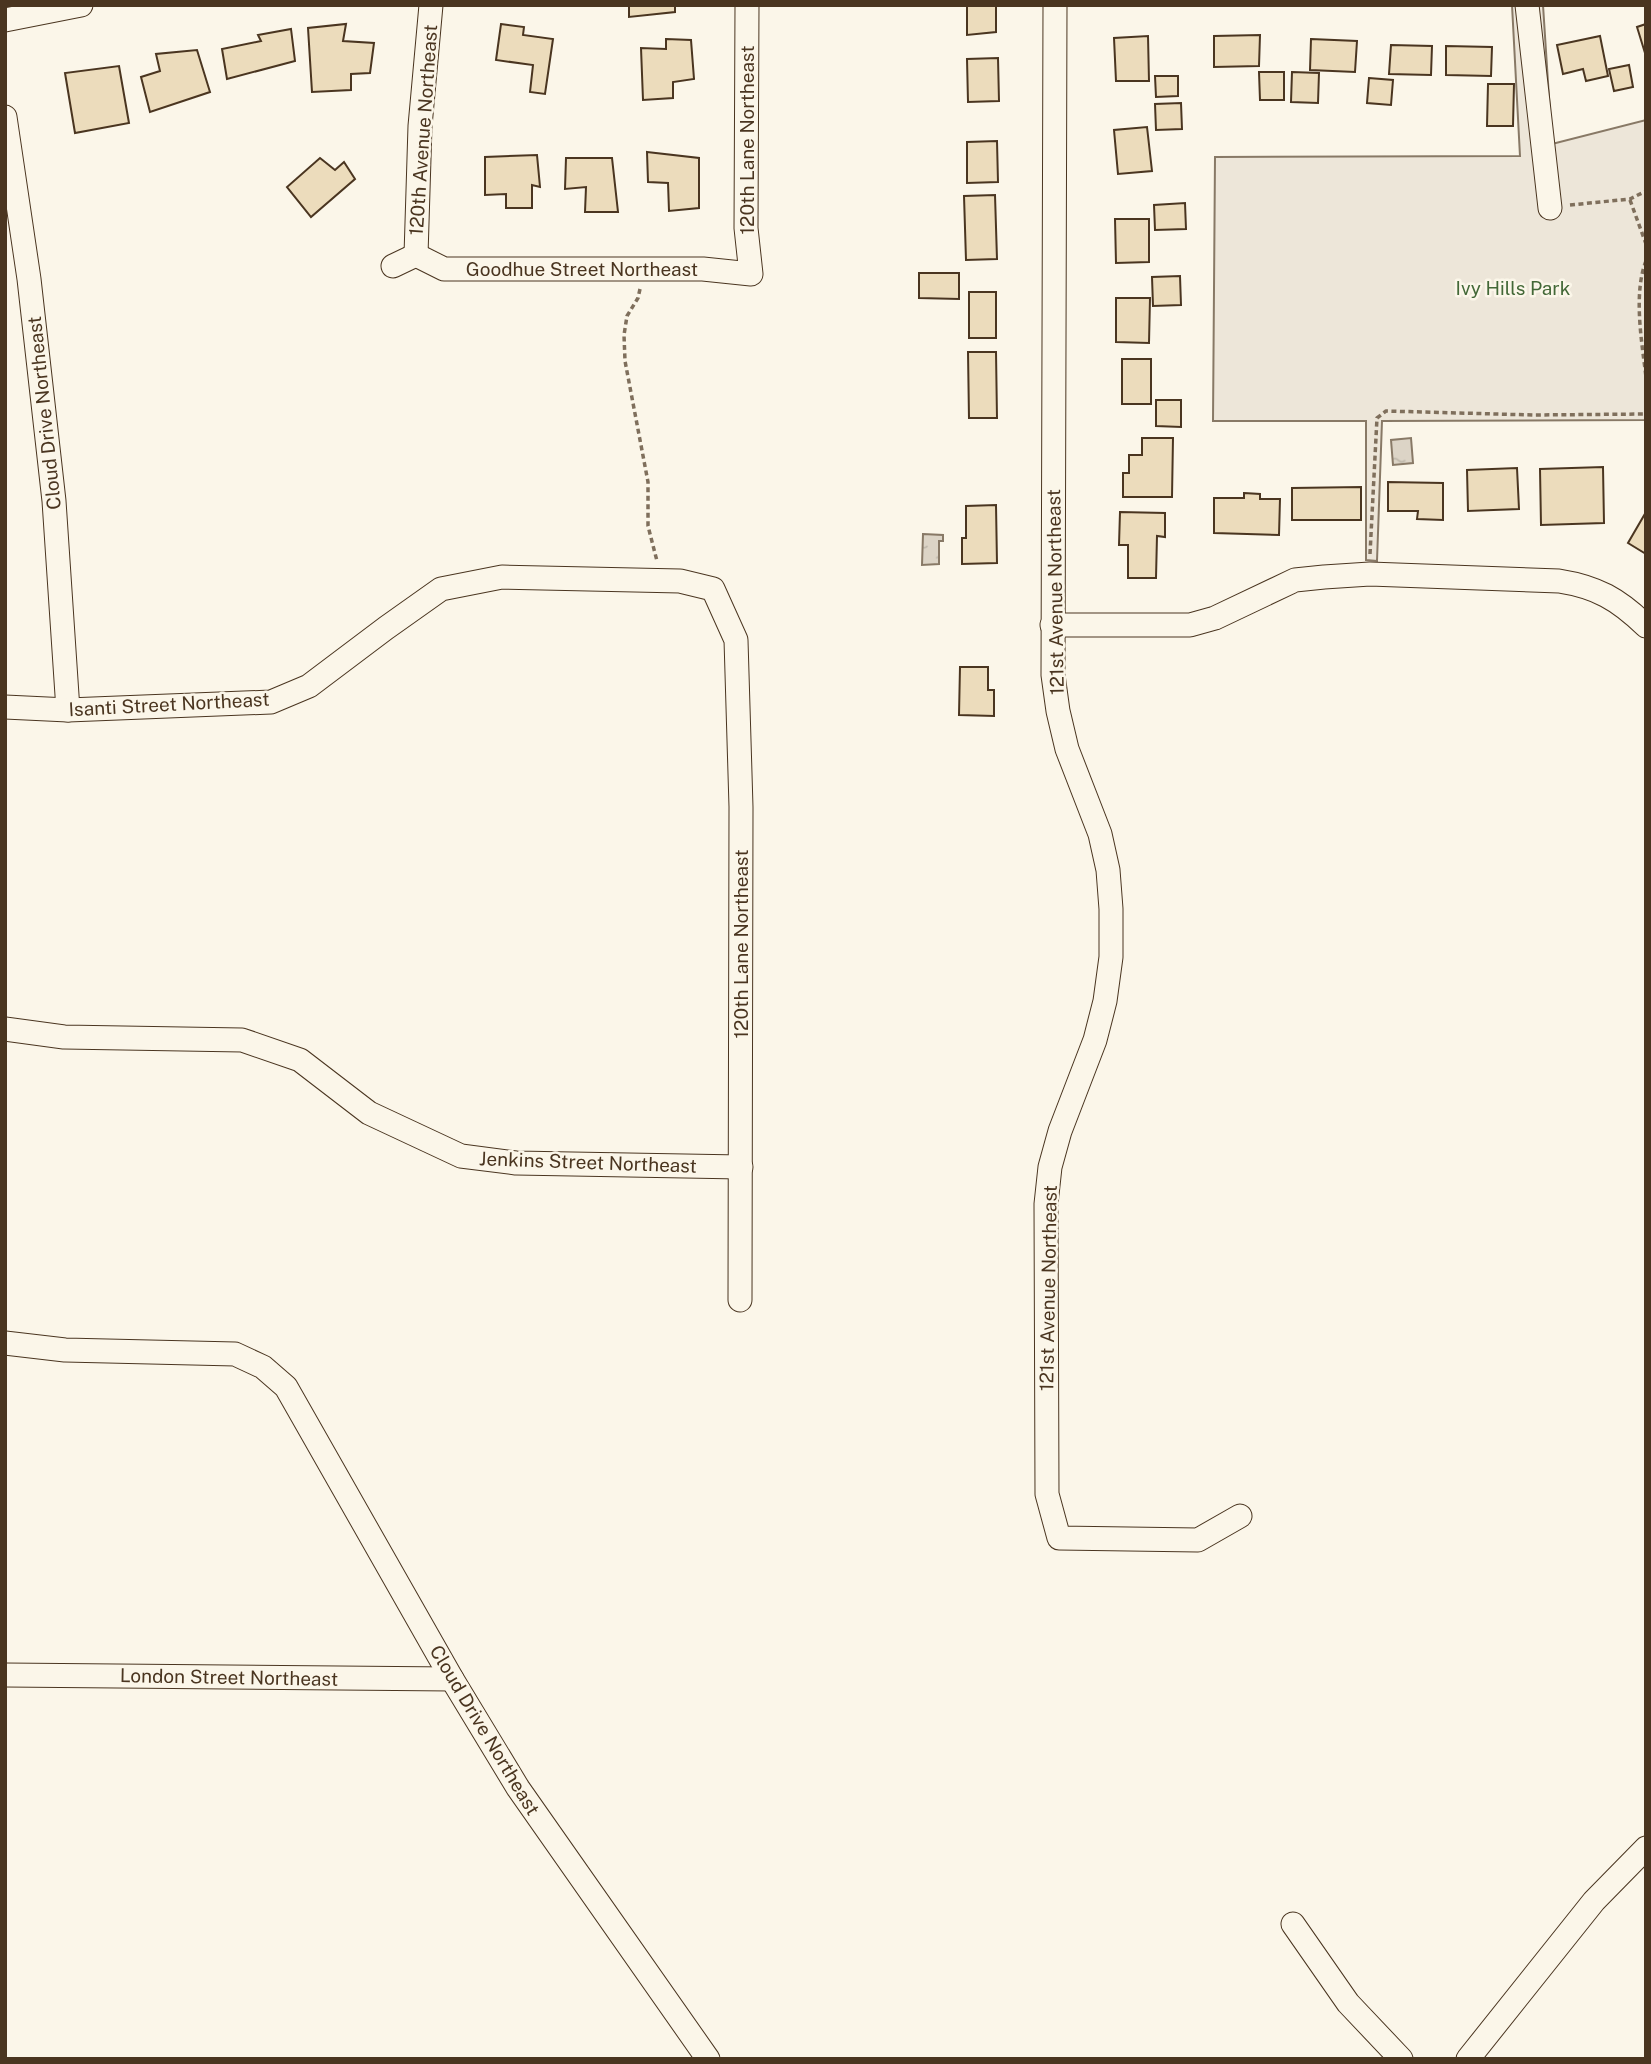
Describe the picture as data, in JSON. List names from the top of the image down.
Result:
{
  "streets": {
    "street": [
      "120th Avenue Northeast",
      "120th Lane Northeast",
      "Goodhue Street Northeast",
      "Cloud Drive Northeast",
      "121st Avenue Northeast",
      "Isanti Street Northeast",
      "Jenkins Street Northeast",
      "London Street Northeast"
    ]
  },
  "crossings": [
    ["120th Avenue Northeast", "Goodhue Street Northeast"],
    ["120th Lane Northeast", "Goodhue Street Northeast"],
    ["120th Lane Northeast", "Isanti Street Northeast"],
    ["120th Lane Northeast", "Jenkins Street Northeast"],
    ["Cloud Drive Northeast", "Isanti Street Northeast"],
    ["Cloud Drive Northeast", "London Street Northeast"]
  ],
  "parks": ["Ivy Hills Park"]
}
